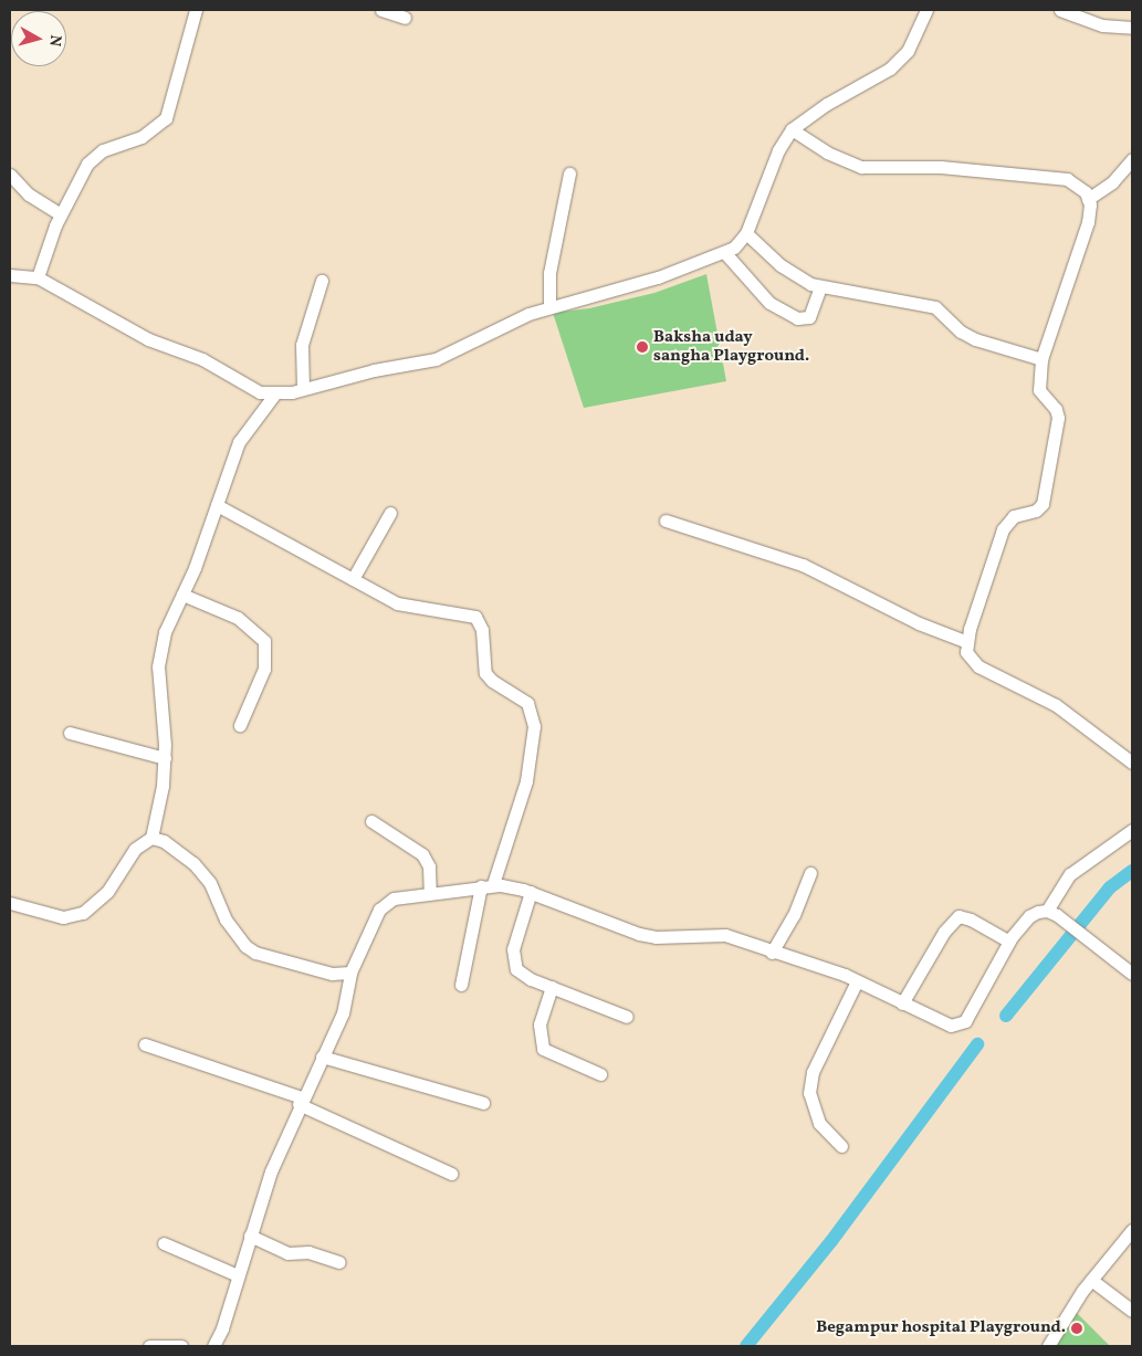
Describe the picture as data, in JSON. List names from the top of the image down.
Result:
{
  "places": ["Baksha uday sangha Playground.", "Begampur hospital Playground."],
  "north": "right"
}
